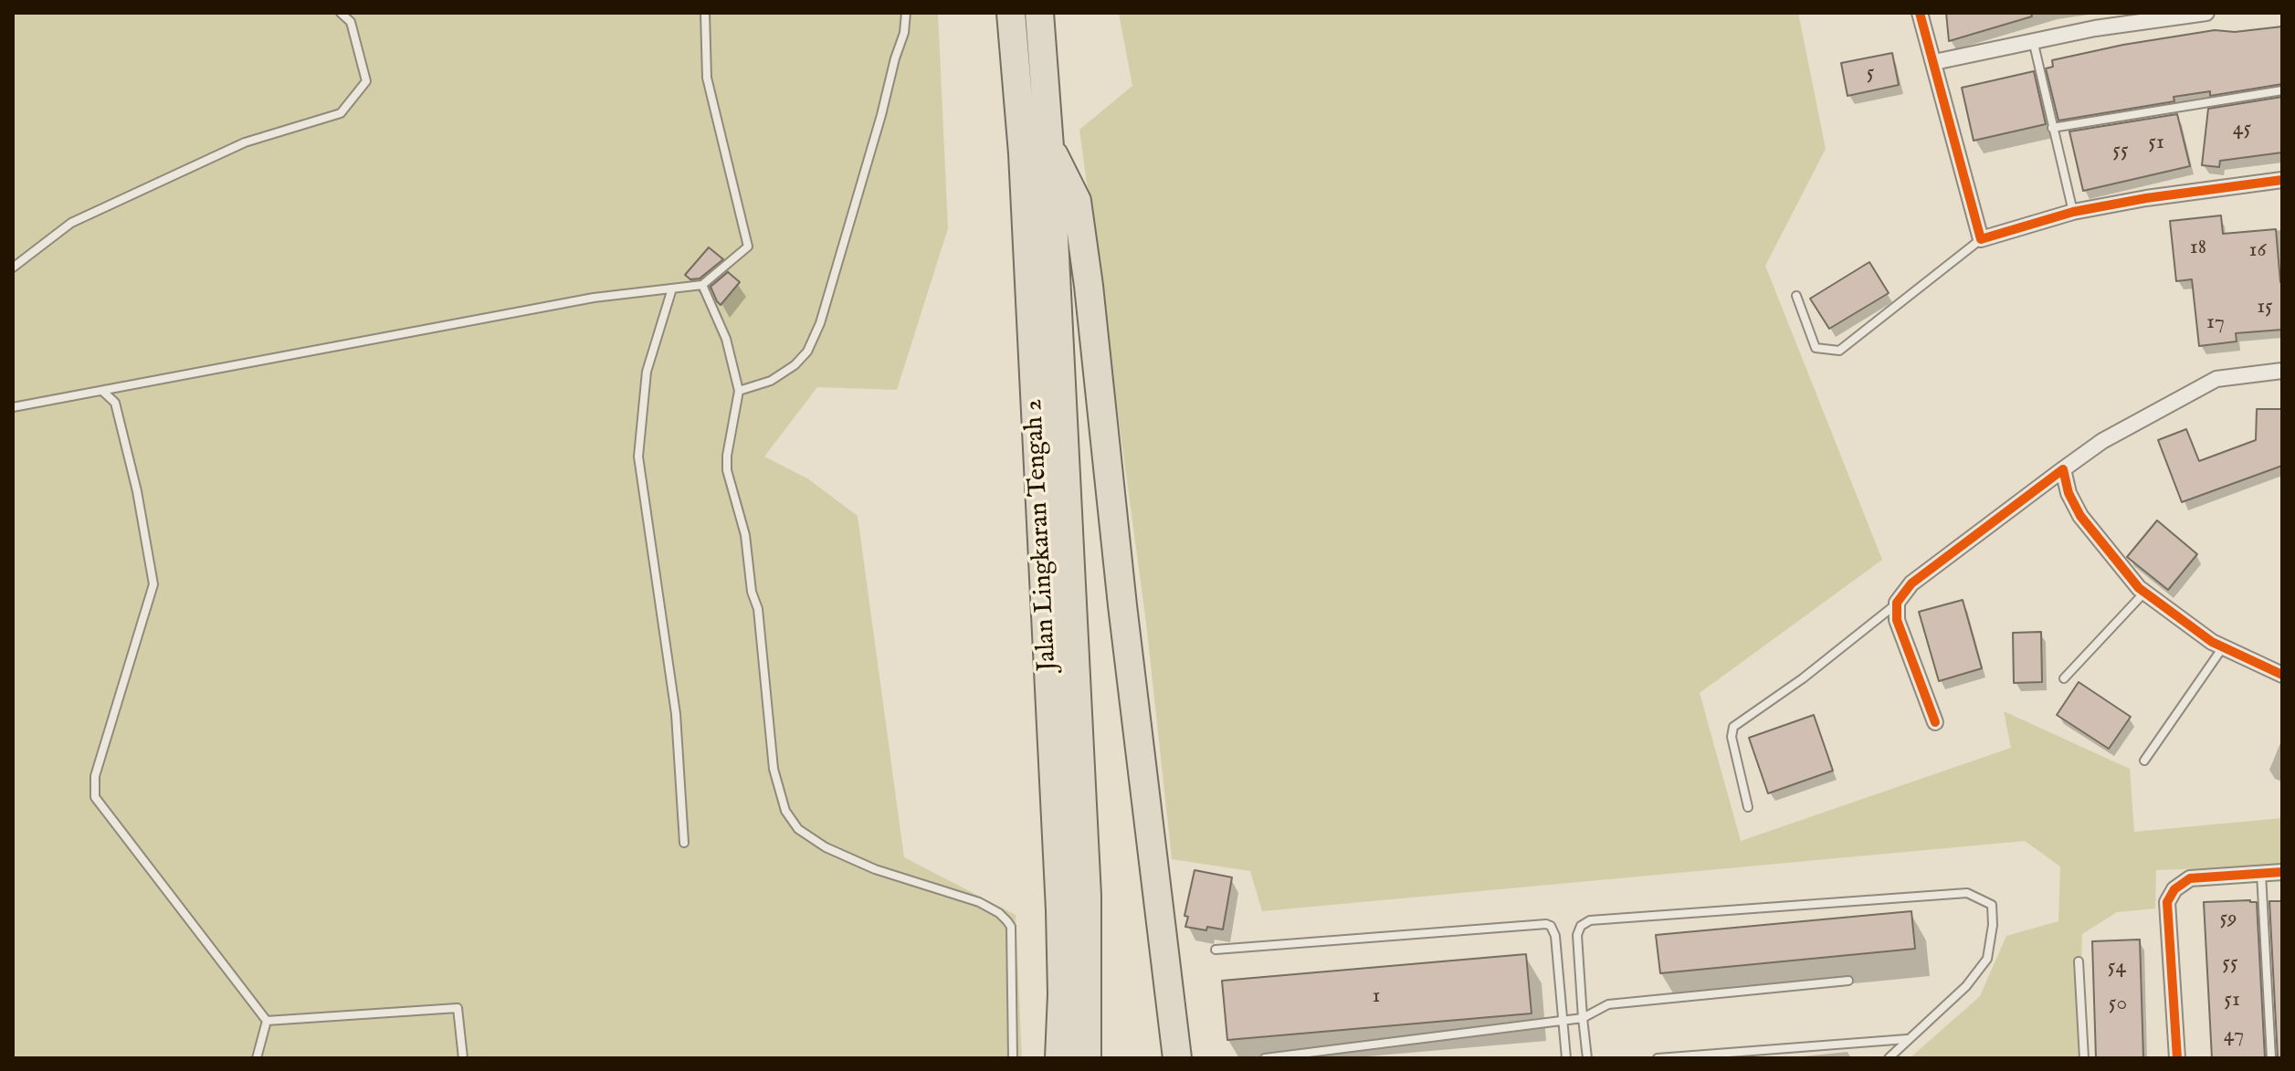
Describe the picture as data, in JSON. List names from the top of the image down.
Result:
{
  "streets": {
    "highway": ["Jalan Lingkaran Tengah 2"]
  },
  "house_numbers": [
    "5",
    "45",
    "51",
    "55",
    "18",
    "16",
    "15",
    "17",
    "59",
    "55",
    "54",
    "1",
    "51",
    "50",
    "47"
  ]
}
